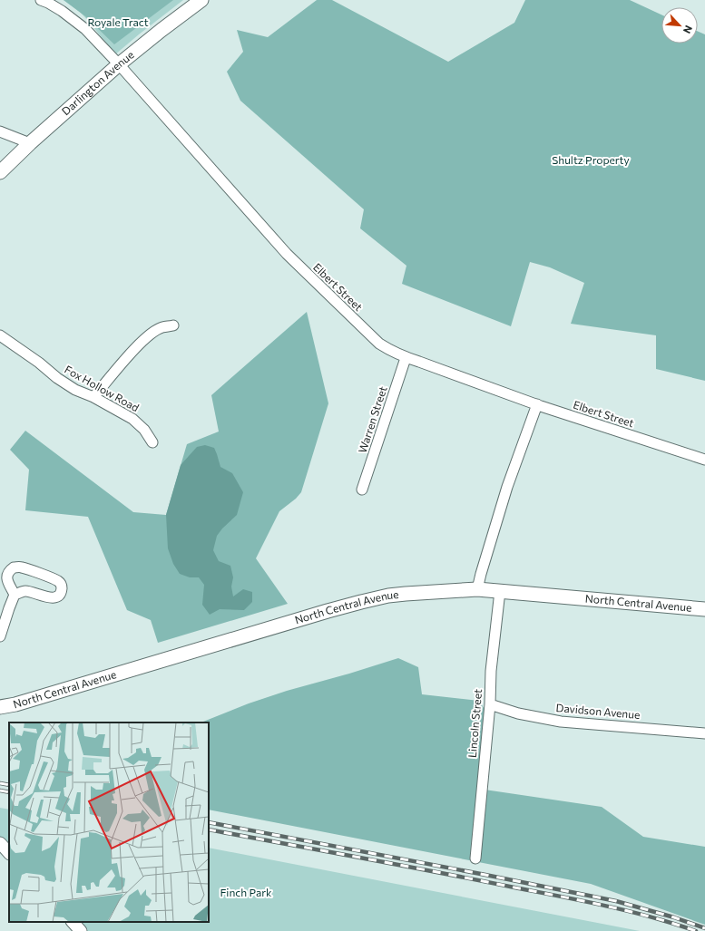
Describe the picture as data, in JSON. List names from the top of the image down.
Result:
{
  "streets": {
    "main road": ["Darlington Avenue", "North Central Avenue"],
    "street": [
      "Elbert Street",
      "Fox Hollow Road",
      "Warren Street",
      "Davidson Avenue",
      "Lincoln Street"
    ]
  },
  "crossings": [
    ["Darlington Avenue", "Elbert Street"],
    ["Elbert Street", "Warren Street"],
    ["North Central Avenue", "Lincoln Street"],
    ["Davidson Avenue", "Lincoln Street"]
  ],
  "parks": ["Royale Tract", "Shultz Property", "Finch Park"],
  "north": "bottom right"
}
